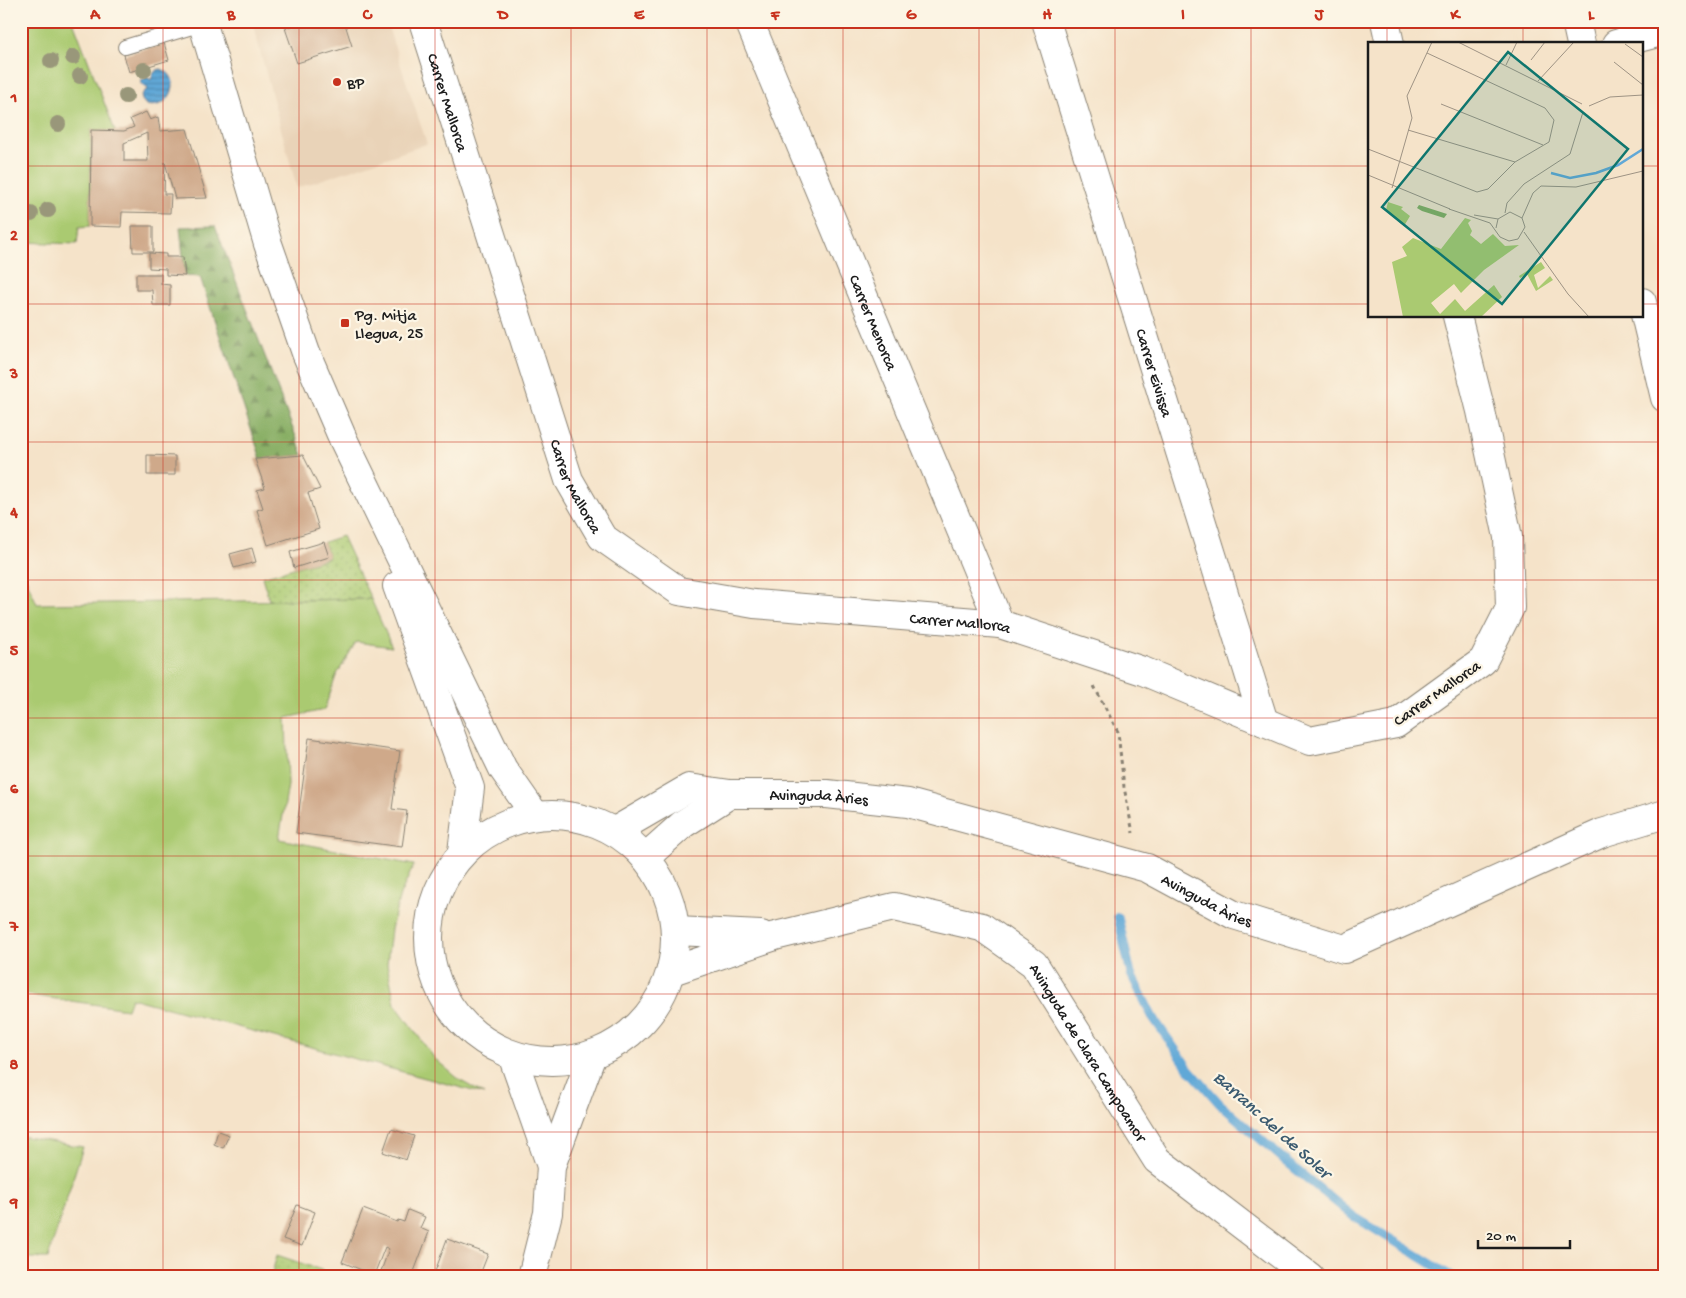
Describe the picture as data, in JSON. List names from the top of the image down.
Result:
{
  "streets": {
    "street": [
      "Carrer Mallorca",
      "Carrer Menorca",
      "Carrer Eivissa",
      "Avinguda Àries",
      "Avinguda de Clara Campoamor"
    ]
  },
  "crossings": [
    ["Carrer Mallorca", "Carrer Menorca"],
    ["Carrer Mallorca", "Carrer Eivissa"]
  ],
  "water": ["Barranc del de Soler"],
  "places": {
    "other": ["BP"],
    "transit": ["Pg. Mitja Llegua, 25"]
  },
  "scale_bar": "20 m",
  "grid": {
    "columns": [
      "A",
      "B",
      "C",
      "D",
      "E",
      "F",
      "G",
      "H",
      "I",
      "J",
      "K",
      "L"
    ],
    "rows": [
      "1",
      "2",
      "3",
      "4",
      "5",
      "6",
      "7",
      "8",
      "9"
    ]
  }
}
